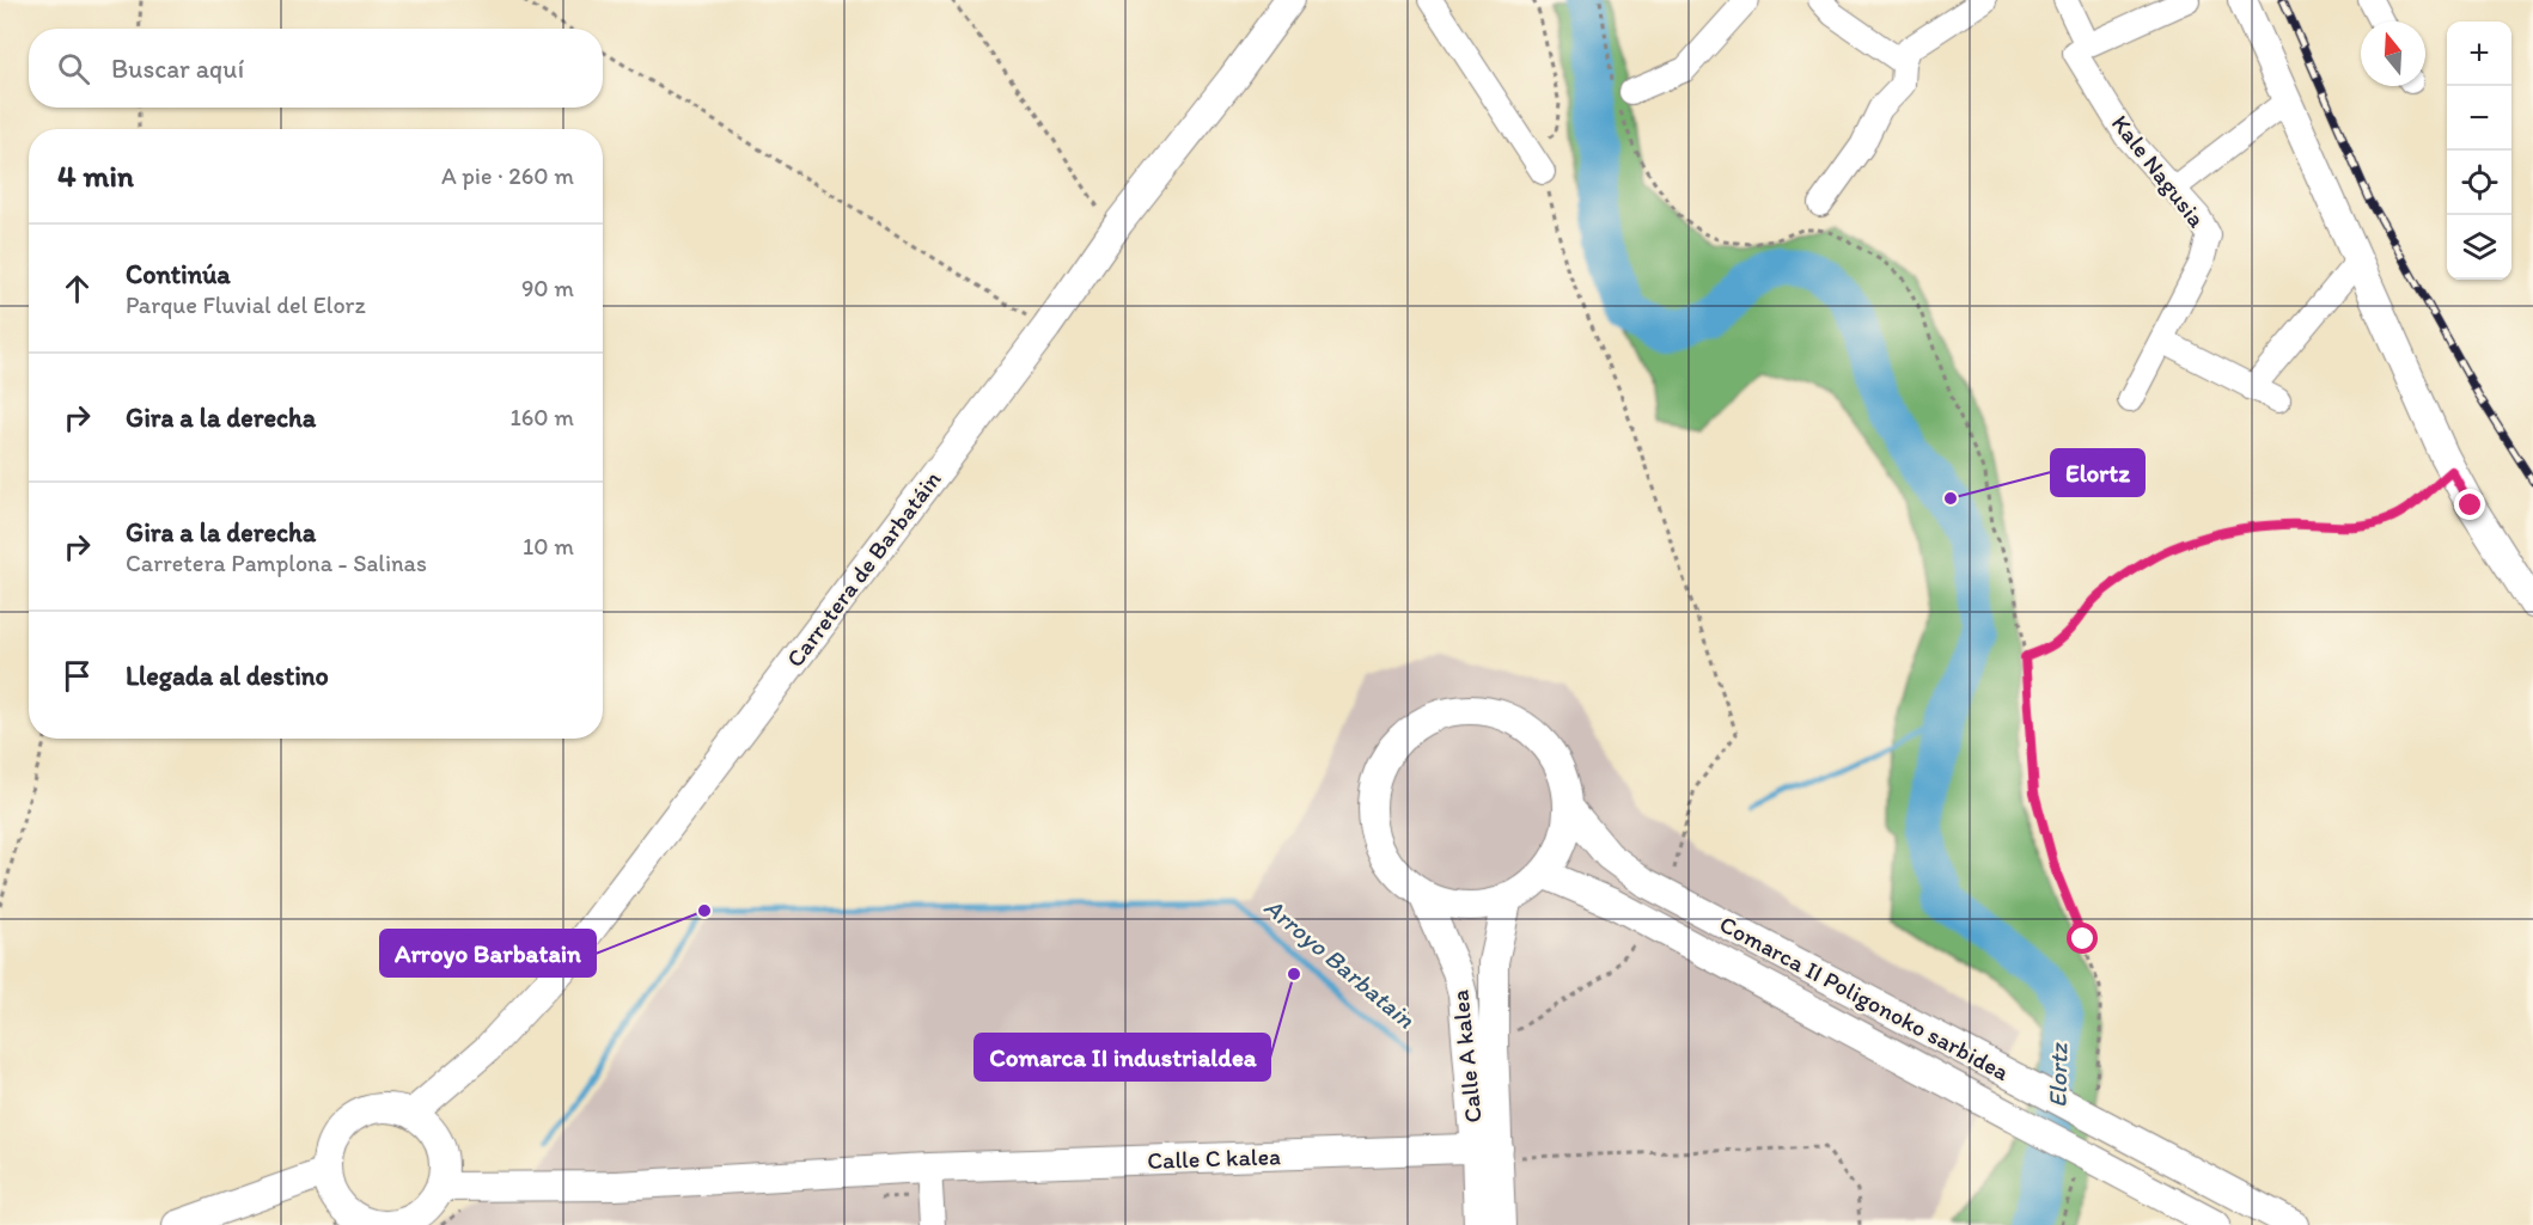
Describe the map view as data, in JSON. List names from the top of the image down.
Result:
{
  "streets": {
    "street": [
      "Kale Nagusia",
      "Carretera de Barbatáin",
      "Comarca II Poligonoko sarbidea",
      "Calle A kalea",
      "Calle C kalea"
    ]
  },
  "crossings": [
    ["Carretera de Barbatáin", "Calle C kalea"],
    ["Comarca II Poligonoko sarbidea", "Calle A kalea"],
    ["Calle A kalea", "Calle C kalea"]
  ],
  "water": ["Arroyo Barbatain", "Elortz"],
  "places": ["Elortz", "Arroyo Barbatain", "Comarca II industrialdea"],
  "north": "top",
  "page": {
    "map_buttons": ["+", "−"],
    "search": "Buscar aquí",
    "heading": ["4 min", "A pie · 260 m"],
    "list": [
      ["Continúa", "Parque Fluvial del Elorz", "90 m"],
      ["Gira a la derecha", "160 m"],
      ["Gira a la derecha", "Carretera Pamplona - Salinas", "10 m"],
      "Llegada al destino"
    ]
  }
}
